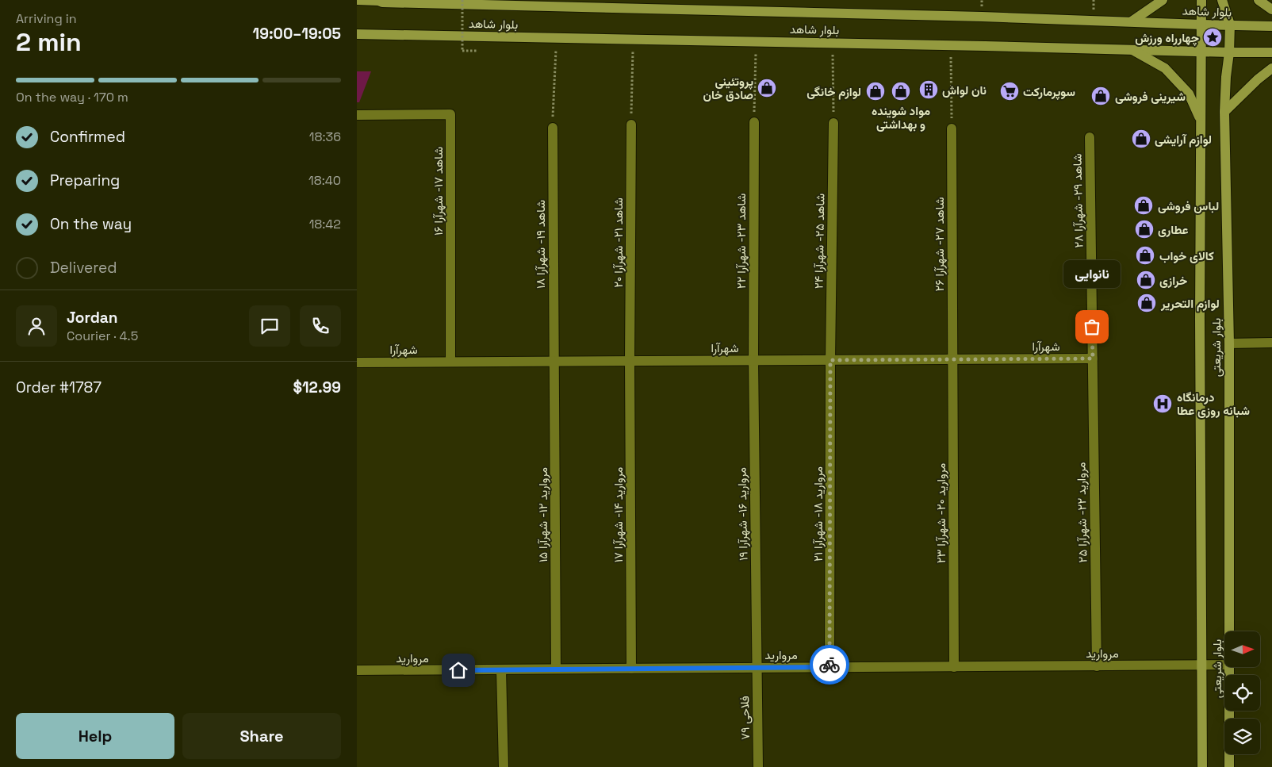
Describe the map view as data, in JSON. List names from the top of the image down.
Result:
{
  "streets": {
    "main road": ["بلوار شاهد", "بلوار شریعتی"],
    "street": [
      "شاهد ۱۷- شهرآرا ۱۶",
      "شاهد ۲۹- شهرآرا ۲۸",
      "شاهد ۲۳- شهرآرا ۲۲",
      "شاهد ۲۵- شهرآرا ۲۴",
      "شاهد ۲۱- شهرآرا ۲۰",
      "شاهد ۱۹- شهرآرا ۱۸",
      "شاهد ۲۷- شهرآرا ۲۶",
      "شهرآرا",
      "مروارید ۲۲- شهرآرا ۲۵",
      "مروارید ۲۰- شهرآرا ۲۳",
      "مروارید ۱۶- شهرآرا ۱۹",
      "مروارید ۱۸- شهرآرا ۲۱",
      "مروارید ۱۲- شهرآرا ۱۵",
      "مروارید ۱۴- شهرآرا ۱۷",
      "مروارید",
      "فلاحی ۷۹"
    ]
  },
  "crossings": [
    ["بلوار شاهد", "بلوار شریعتی"],
    ["شاهد ۱۷- شهرآرا ۱۶", "شهرآرا"],
    ["شاهد ۲۹- شهرآرا ۲۸", "شهرآرا"],
    ["شاهد ۲۹- شهرآرا ۲۸", "مروارید ۲۲- شهرآرا ۲۵"],
    ["شاهد ۲۳- شهرآرا ۲۲", "شهرآرا"],
    ["شاهد ۲۳- شهرآرا ۲۲", "مروارید ۱۶- شهرآرا ۱۹"],
    ["شاهد ۲۵- شهرآرا ۲۴", "شهرآرا"],
    ["شاهد ۲۵- شهرآرا ۲۴", "مروارید ۱۸- شهرآرا ۲۱"],
    ["شاهد ۲۱- شهرآرا ۲۰", "شهرآرا"],
    ["شاهد ۲۱- شهرآرا ۲۰", "مروارید ۱۴- شهرآرا ۱۷"],
    ["شاهد ۱۹- شهرآرا ۱۸", "شهرآرا"],
    ["شاهد ۱۹- شهرآرا ۱۸", "مروارید ۱۲- شهرآرا ۱۵"],
    ["شاهد ۲۷- شهرآرا ۲۶", "شهرآرا"],
    ["شاهد ۲۷- شهرآرا ۲۶", "مروارید ۲۰- شهرآرا ۲۳"],
    ["شهرآرا", "مروارید ۲۲- شهرآرا ۲۵"],
    ["شهرآرا", "مروارید ۲۰- شهرآرا ۲۳"],
    ["شهرآرا", "مروارید ۱۶- شهرآرا ۱۹"],
    ["شهرآرا", "مروارید ۱۸- شهرآرا ۲۱"],
    ["شهرآرا", "مروارید ۱۲- شهرآرا ۱۵"],
    ["شهرآرا", "مروارید ۱۴- شهرآرا ۱۷"],
    ["بلوار شریعتی", "مروارید"],
    ["مروارید ۲۲- شهرآرا ۲۵", "مروارید"],
    ["مروارید ۲۰- شهرآرا ۲۳", "مروارید"],
    ["مروارید ۱۶- شهرآرا ۱۹", "مروارید"],
    ["مروارید ۱۶- شهرآرا ۱۹", "فلاحی ۷۹"],
    ["مروارید ۱۸- شهرآرا ۲۱", "مروارید"],
    ["مروارید ۱۲- شهرآرا ۱۵", "مروارید"],
    ["مروارید ۱۴- شهرآرا ۱۷", "مروارید"],
    ["مروارید", "فلاحی ۷۹"]
  ],
  "places": {
    "place": ["چهارراه ورزش"],
    "shop": [
      "پروتئینی صادق خان",
      "لوازم خانگی",
      "مواد شوینده و بهداشتی",
      "شیرینی فروشی",
      "لوازم آرایشی",
      "لباس فروشی",
      "عطاری",
      "کالای خواب",
      "خرازی",
      "لوازم التحریر"
    ],
    "building": ["نان لواش"],
    "supermarket": ["سوپرمارکت"],
    "other": ["نانوایی"],
    "hospital": ["درمانگاه شبانه روزی عطا"]
  },
  "north": "right",
  "page": {
    "heading": ["2 min", "Arriving in", "19:00–19:05"],
    "panel": [
      "Jordan",
      "Courier · 4.5",
      "Order #1787",
      "$12.99"
    ],
    "bar": "On the way · 170 m",
    "list": [
      ["Confirmed", "18:36"],
      ["Preparing", "18:40"],
      ["On the way", "18:42"],
      "Delivered"
    ],
    "bubble": "نانوایی",
    "buttons": ["Help", "Share"]
  }
}
